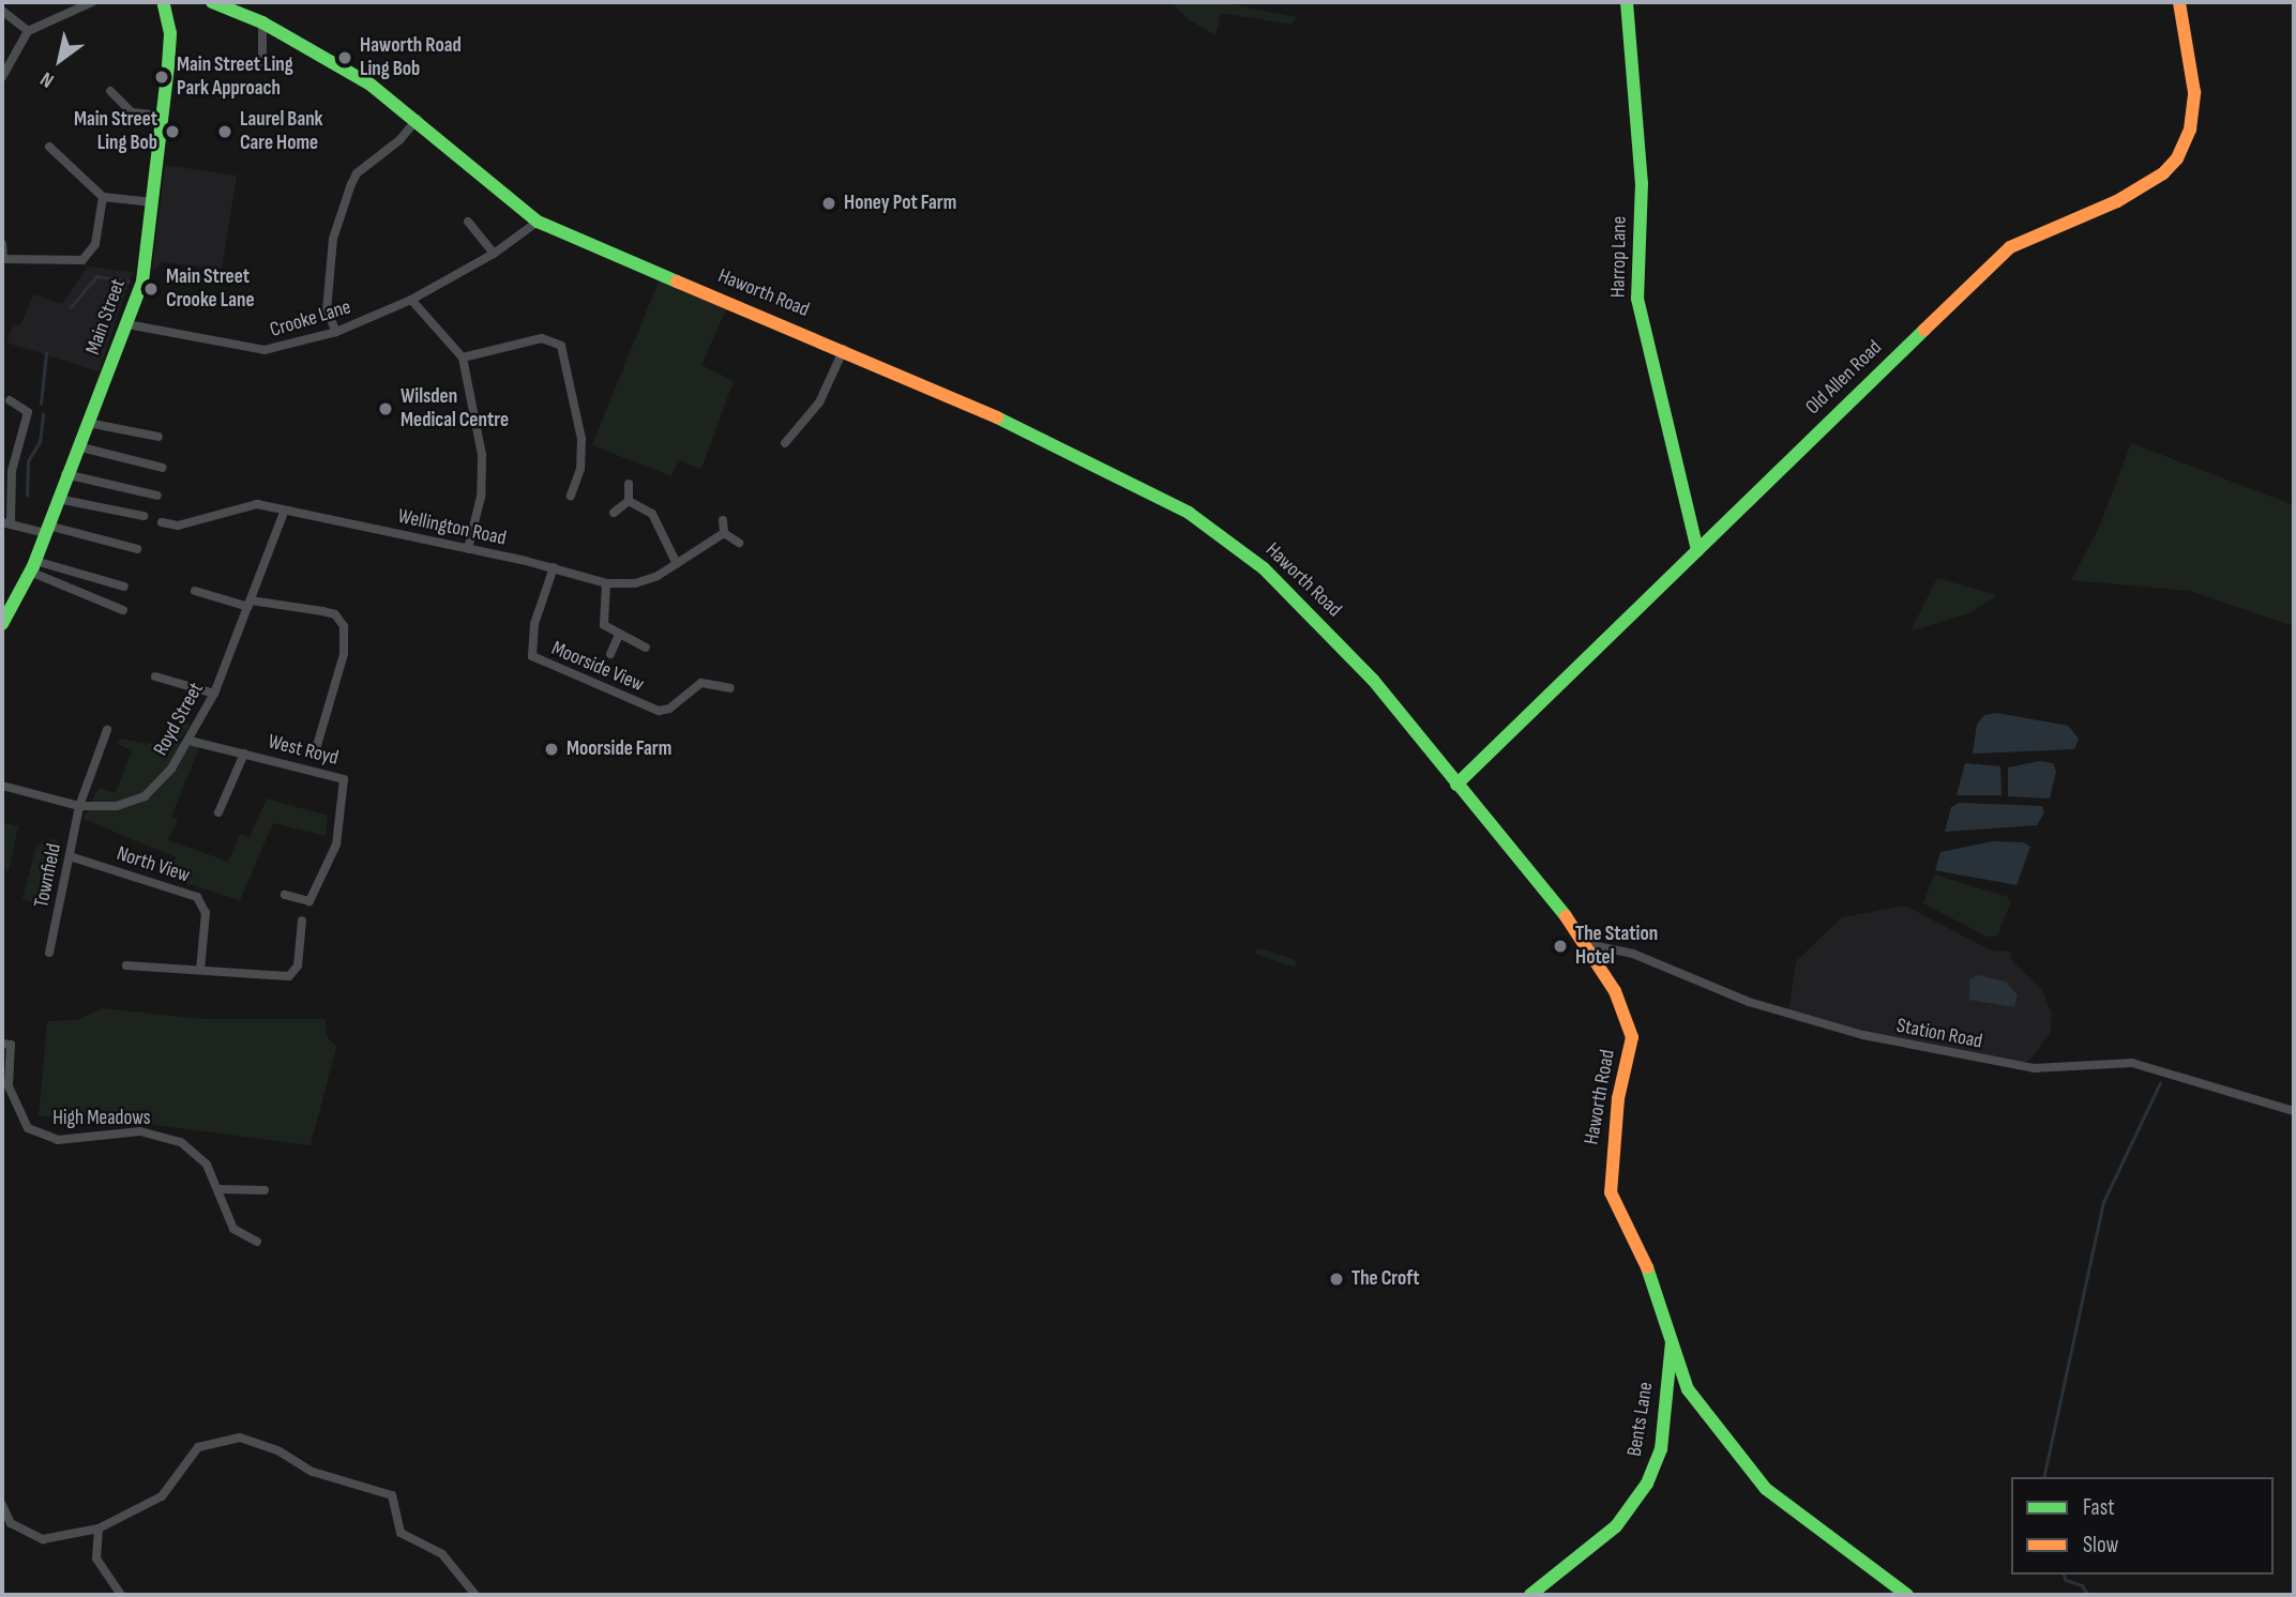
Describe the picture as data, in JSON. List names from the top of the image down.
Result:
{
  "streets": {
    "street": [
      "Harrop Lane",
      "Haworth Road",
      "Main Street",
      "Crooke Lane",
      "Old Allen Road",
      "Wellington Road",
      "Moorside View",
      "Royd Street",
      "West Royd",
      "North View",
      "Townfield",
      "Station Road",
      "High Meadows",
      "Bents Lane"
    ]
  },
  "crossings": [
    ["Harrop Lane", "Old Allen Road"],
    ["Haworth Road", "Old Allen Road"],
    ["Haworth Road", "Station Road"],
    ["Haworth Road", "Bents Lane"],
    ["Main Street", "Crooke Lane"],
    ["Wellington Road", "Moorside View"],
    ["Wellington Road", "Royd Street"],
    ["Royd Street", "West Royd"],
    ["Royd Street", "Townfield"],
    ["North View", "Townfield"]
  ],
  "places": [
    "Haworth Road Ling Bob",
    "Main Street Ling Park Approach",
    "Main Street Ling Bob",
    "Laurel Bank Care Home",
    "Honey Pot Farm",
    "Main Street Crooke Lane",
    "Wilsden Medical Centre",
    "Moorside Farm",
    "The Station Hotel",
    "The Croft"
  ],
  "legend": ["Fast", "Slow"],
  "north": "bottom left"
}
